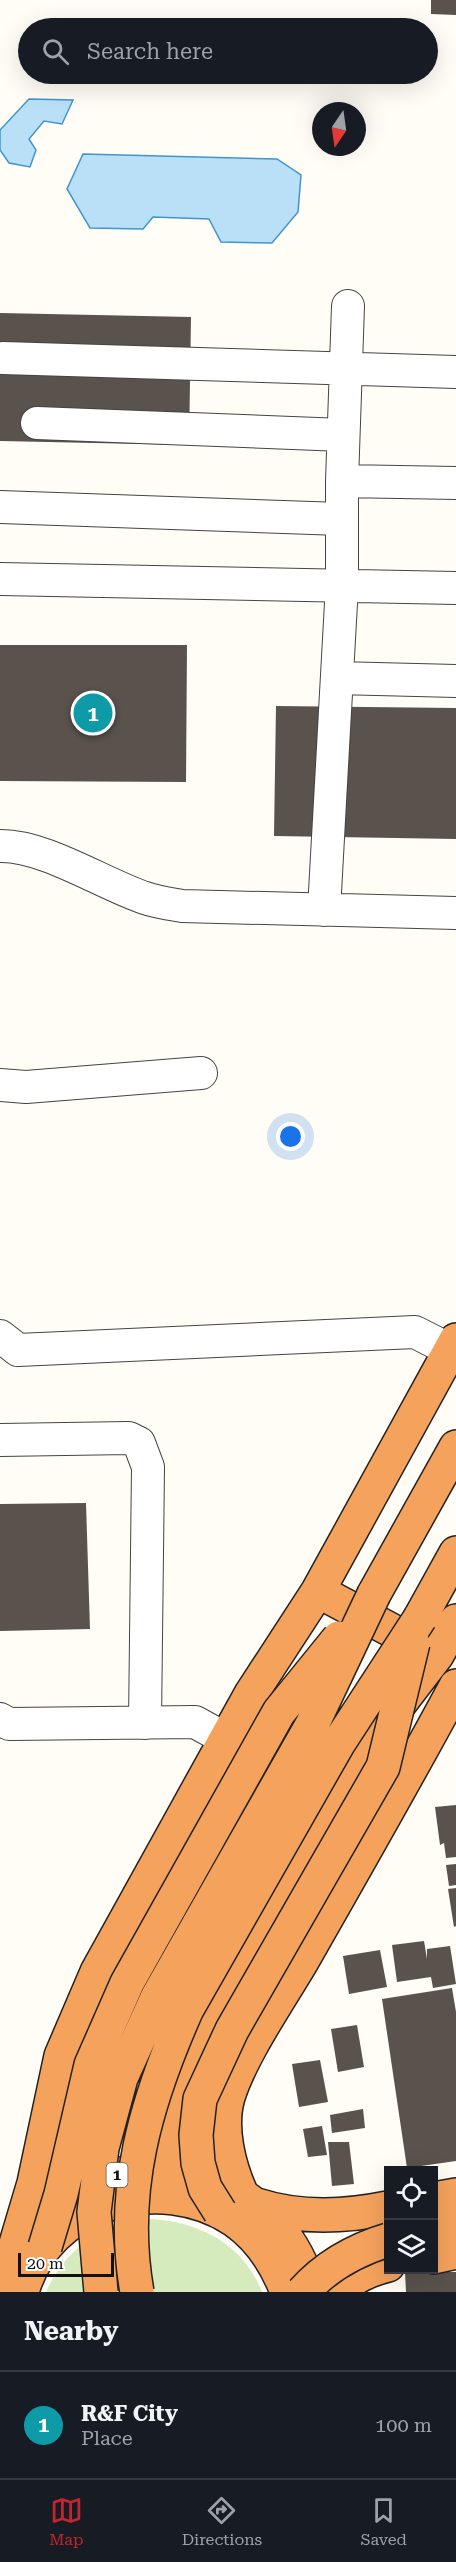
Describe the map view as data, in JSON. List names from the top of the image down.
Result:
{
  "streets": {
    "highway": ["1"]
  },
  "scale_bar": "20 m",
  "north": "bottom",
  "page": {
    "search": "Search here",
    "pins": "1",
    "scale": "20 m",
    "heading": "Nearby",
    "list": [
      {
        "mark": "1",
        "name": "R&F City",
        "note": "Place",
        "value": "100 m"
      }
    ],
    "nav": ["Map", "Directions", "Saved"]
  }
}
